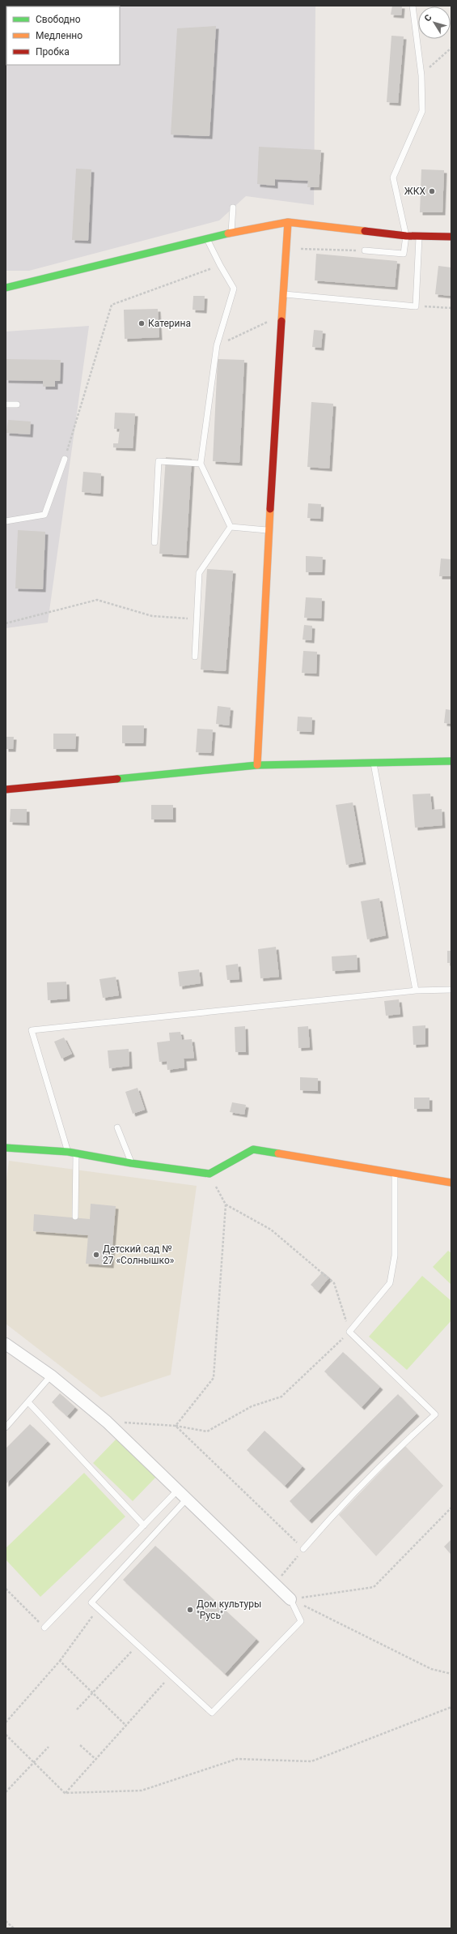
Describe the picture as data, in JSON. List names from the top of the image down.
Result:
{
  "places": [
    "ЖКХ",
    "Катерина",
    "Детский сад № 27 «Солнышко»",
    "Дом культуры \"Русь\""
  ],
  "legend": ["Свободно", "Медленно", "Пробка"],
  "north": "top left"
}
